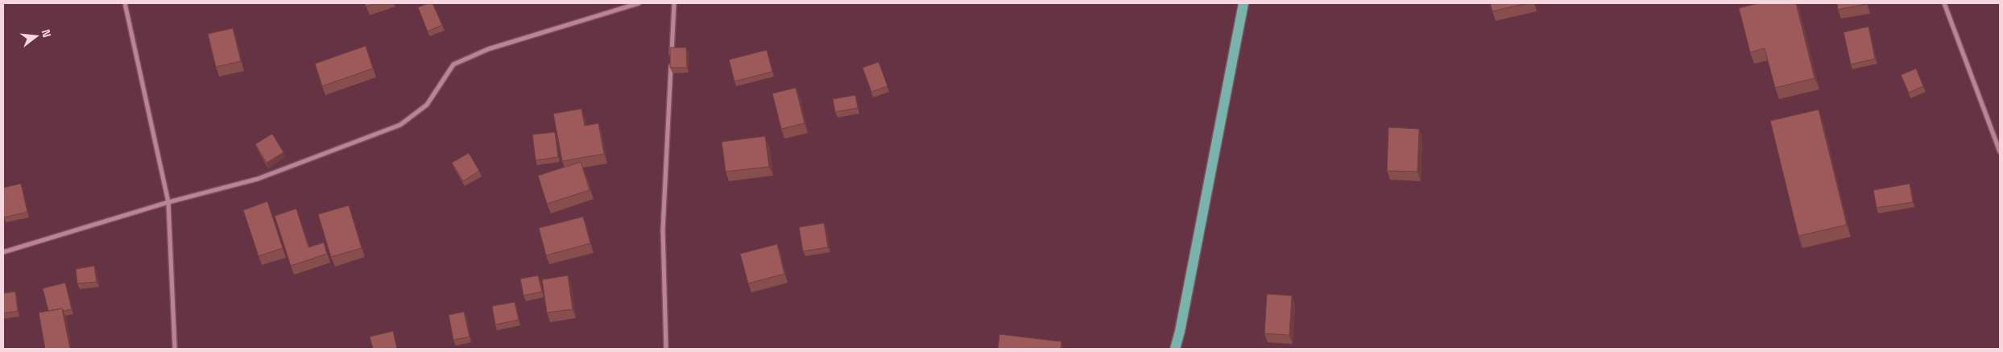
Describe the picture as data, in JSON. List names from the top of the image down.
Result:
{
  "north": "right"
}
